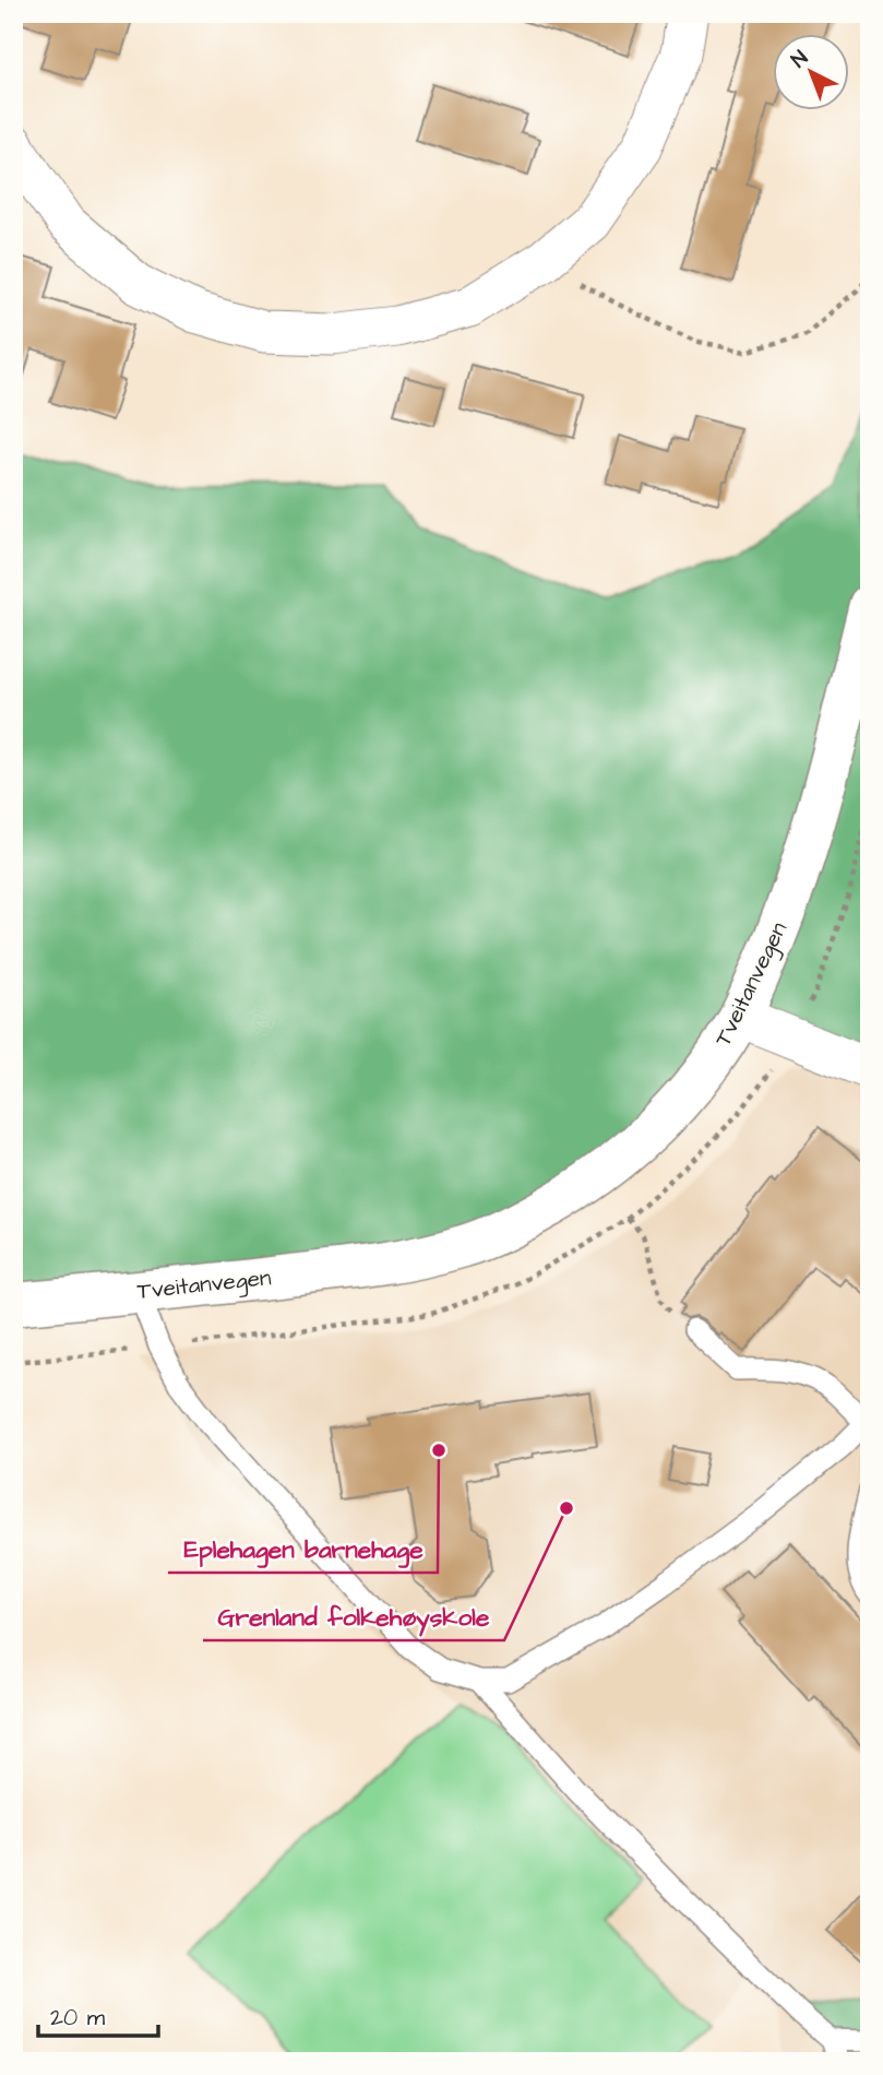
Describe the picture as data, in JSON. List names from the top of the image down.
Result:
{
  "streets": {
    "main road": ["Tveitanvegen"]
  },
  "places": ["Eplehagen barnehage", "Grenland folkehøyskole"],
  "scale_bar": "20 m",
  "north": "top left"
}
